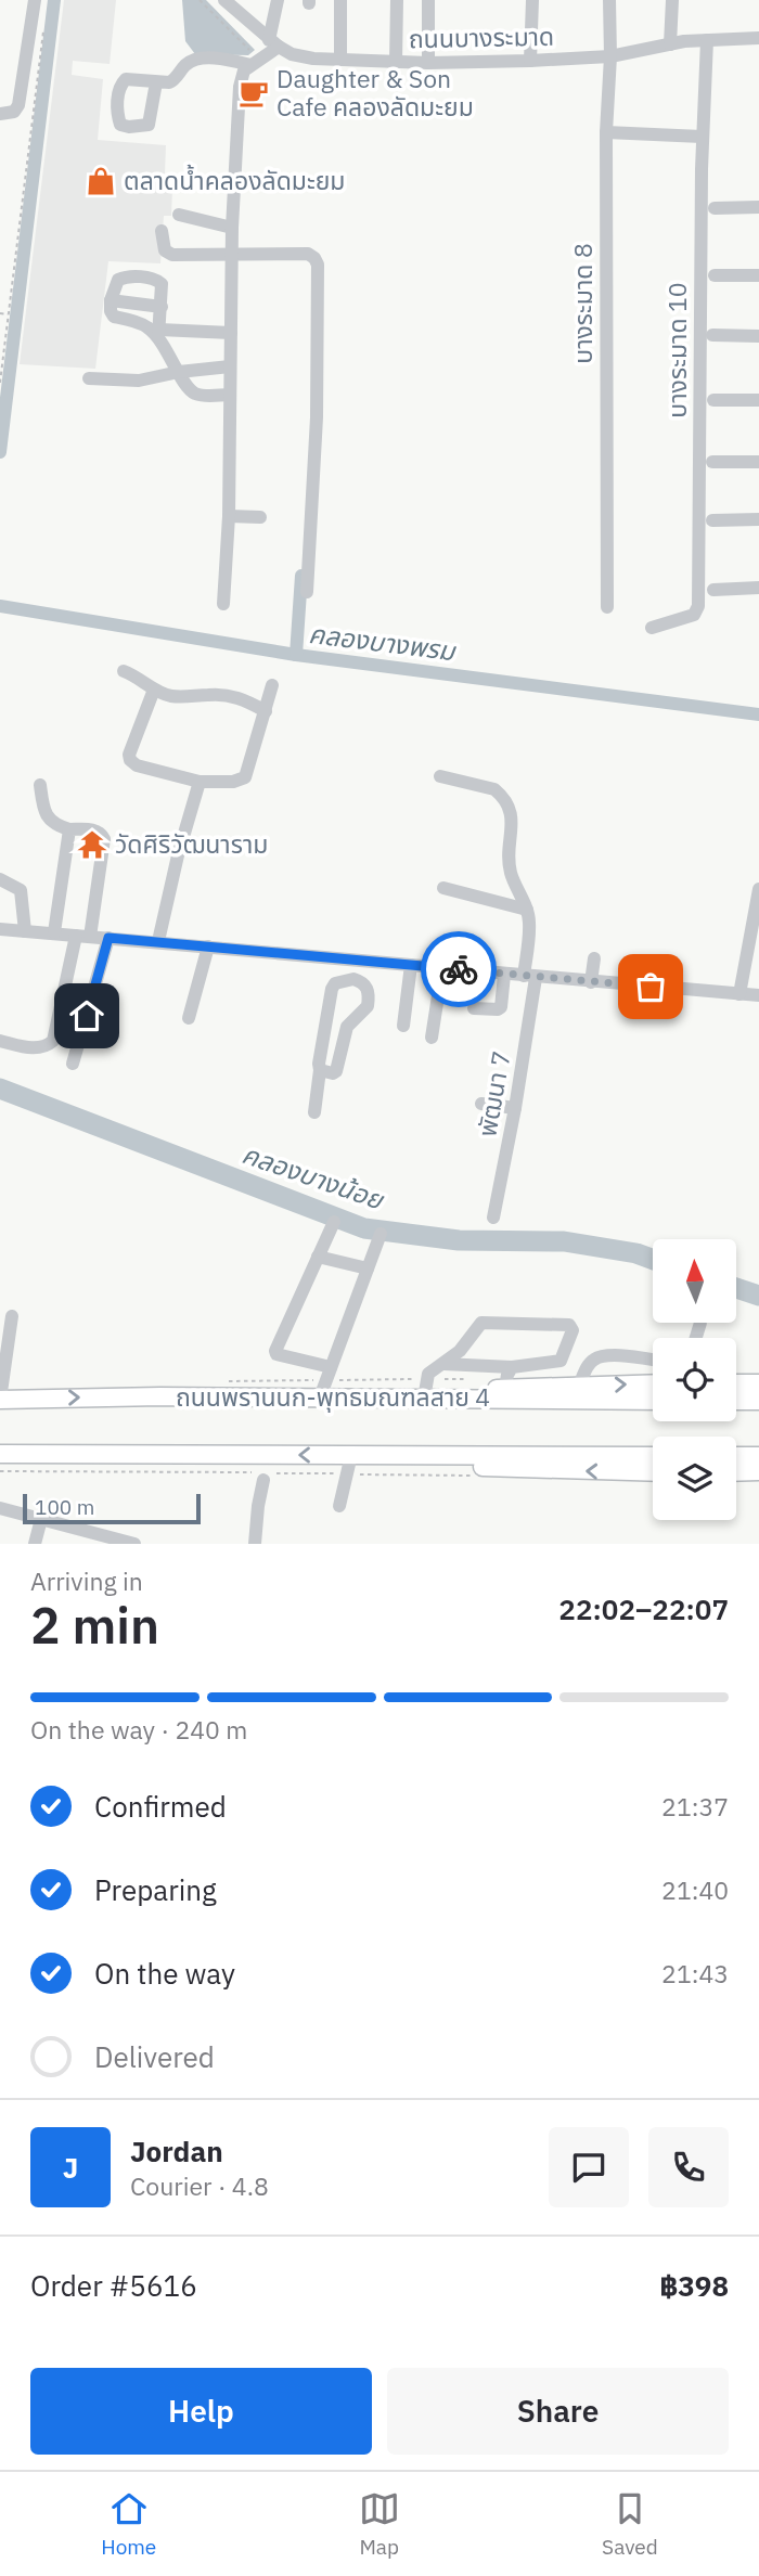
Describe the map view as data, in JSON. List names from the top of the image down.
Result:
{
  "streets": {
    "main road": ["ถนนพรานนก-พุทธมณฑลสาย 4"],
    "street": [
      "ถนนบางระมาด",
      "บางระมาด 8",
      "บางระมาด 10",
      "พัฒนา 7"
    ]
  },
  "crossings": [
    ["ถนนบางระมาด", "บางระมาด 8"],
    ["ถนนบางระมาด", "บางระมาด 10"]
  ],
  "water": ["คลองบางพรม", "คลองบางน้อย"],
  "places": {
    "cafe": ["Daughter & Son Cafe คลองลัดมะยม"],
    "shop": ["ตลาดน้ำคลองลัดมะยม"],
    "temple": ["วัดศิริวัฒนาราม"]
  },
  "scale_bar": "100 m",
  "north": "top",
  "page": {
    "scale": "100 m",
    "heading": ["2 min", "Arriving in", "22:02–22:07"],
    "panel": [
      "Jordan",
      "Courier · 4.8",
      "Order #5616",
      "฿398"
    ],
    "bar": "On the way · 240 m",
    "list": [
      ["Confirmed", "21:37"],
      ["Preparing", "21:40"],
      ["On the way", "21:43"],
      "Delivered"
    ],
    "round": "J",
    "buttons": ["Help", "Share"],
    "tabs": ["Home", "Map", "Saved"]
  }
}
